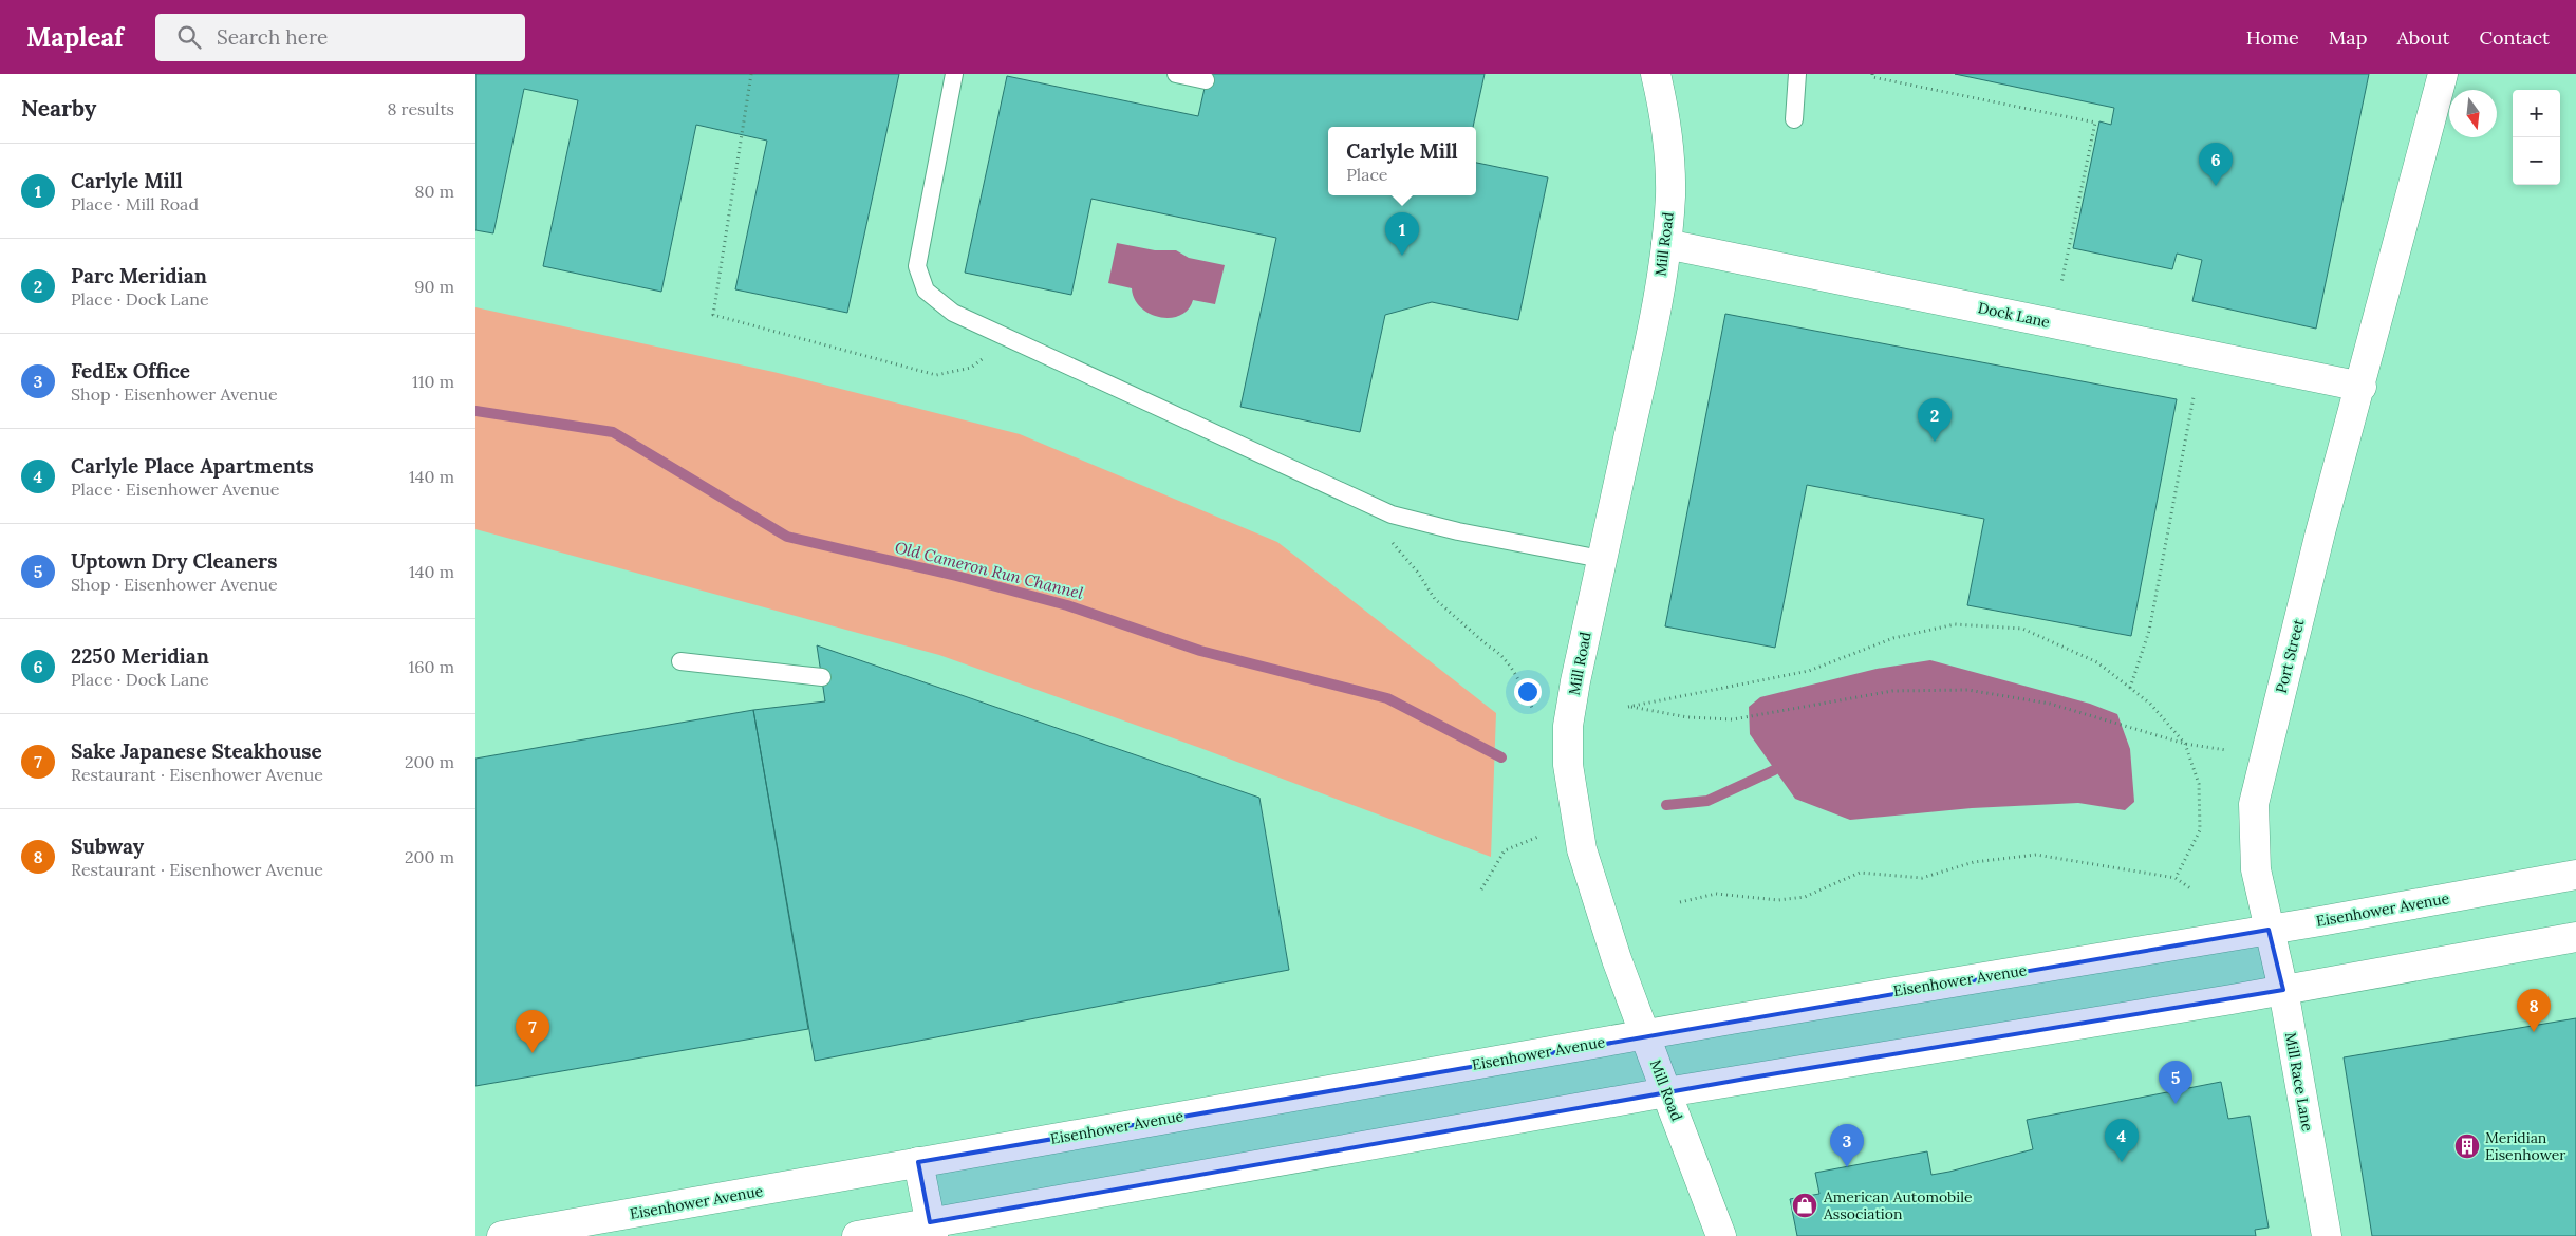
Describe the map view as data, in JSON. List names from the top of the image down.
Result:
{
  "streets": {
    "main road": [
      "Mill Road",
      "Dock Lane",
      "Port Street",
      "Eisenhower Avenue",
      "Mill Race Lane"
    ]
  },
  "crossings": [
    ["Mill Road", "Dock Lane"],
    ["Mill Road", "Eisenhower Avenue"],
    ["Dock Lane", "Port Street"],
    ["Port Street", "Eisenhower Avenue"],
    ["Port Street", "Mill Race Lane"],
    ["Eisenhower Avenue", "Mill Race Lane"]
  ],
  "water": ["Old Cameron Run Channel"],
  "places": {
    "building": ["Meridian Eisenhower"],
    "shop": ["American Automobile Association"]
  },
  "north": "bottom",
  "page": {
    "header": "Mapleaf",
    "search": "Search here",
    "nav": [
      "Home",
      "Map",
      "About",
      "Contact"
    ],
    "heading": ["Nearby", "8 results"],
    "map_buttons": ["+", "−"],
    "popup": ["Carlyle Mill", "Place"],
    "list": [
      {
        "mark": "1",
        "name": "Carlyle Mill",
        "note": "Place · Mill Road",
        "value": "80 m"
      },
      {
        "mark": "2",
        "name": "Parc Meridian",
        "note": "Place · Dock Lane",
        "value": "90 m"
      },
      {
        "mark": "3",
        "name": "FedEx Office",
        "note": "Shop · Eisenhower Avenue",
        "value": "110 m"
      },
      {
        "mark": "4",
        "name": "Carlyle Place Apartments",
        "note": "Place · Eisenhower Avenue",
        "value": "140 m"
      },
      {
        "mark": "5",
        "name": "Uptown Dry Cleaners",
        "note": "Shop · Eisenhower Avenue",
        "value": "140 m"
      },
      {
        "mark": "6",
        "name": "2250 Meridian",
        "note": "Place · Dock Lane",
        "value": "160 m"
      },
      {
        "mark": "7",
        "name": "Sake Japanese Steakhouse",
        "note": "Restaurant · Eisenhower Avenue",
        "value": "200 m"
      },
      {
        "mark": "8",
        "name": "Subway",
        "note": "Restaurant · Eisenhower Avenue",
        "value": "200 m"
      }
    ],
    "pins": [
      "6",
      "1",
      "2",
      "8",
      "7",
      "5",
      "4",
      "3"
    ]
  }
}
